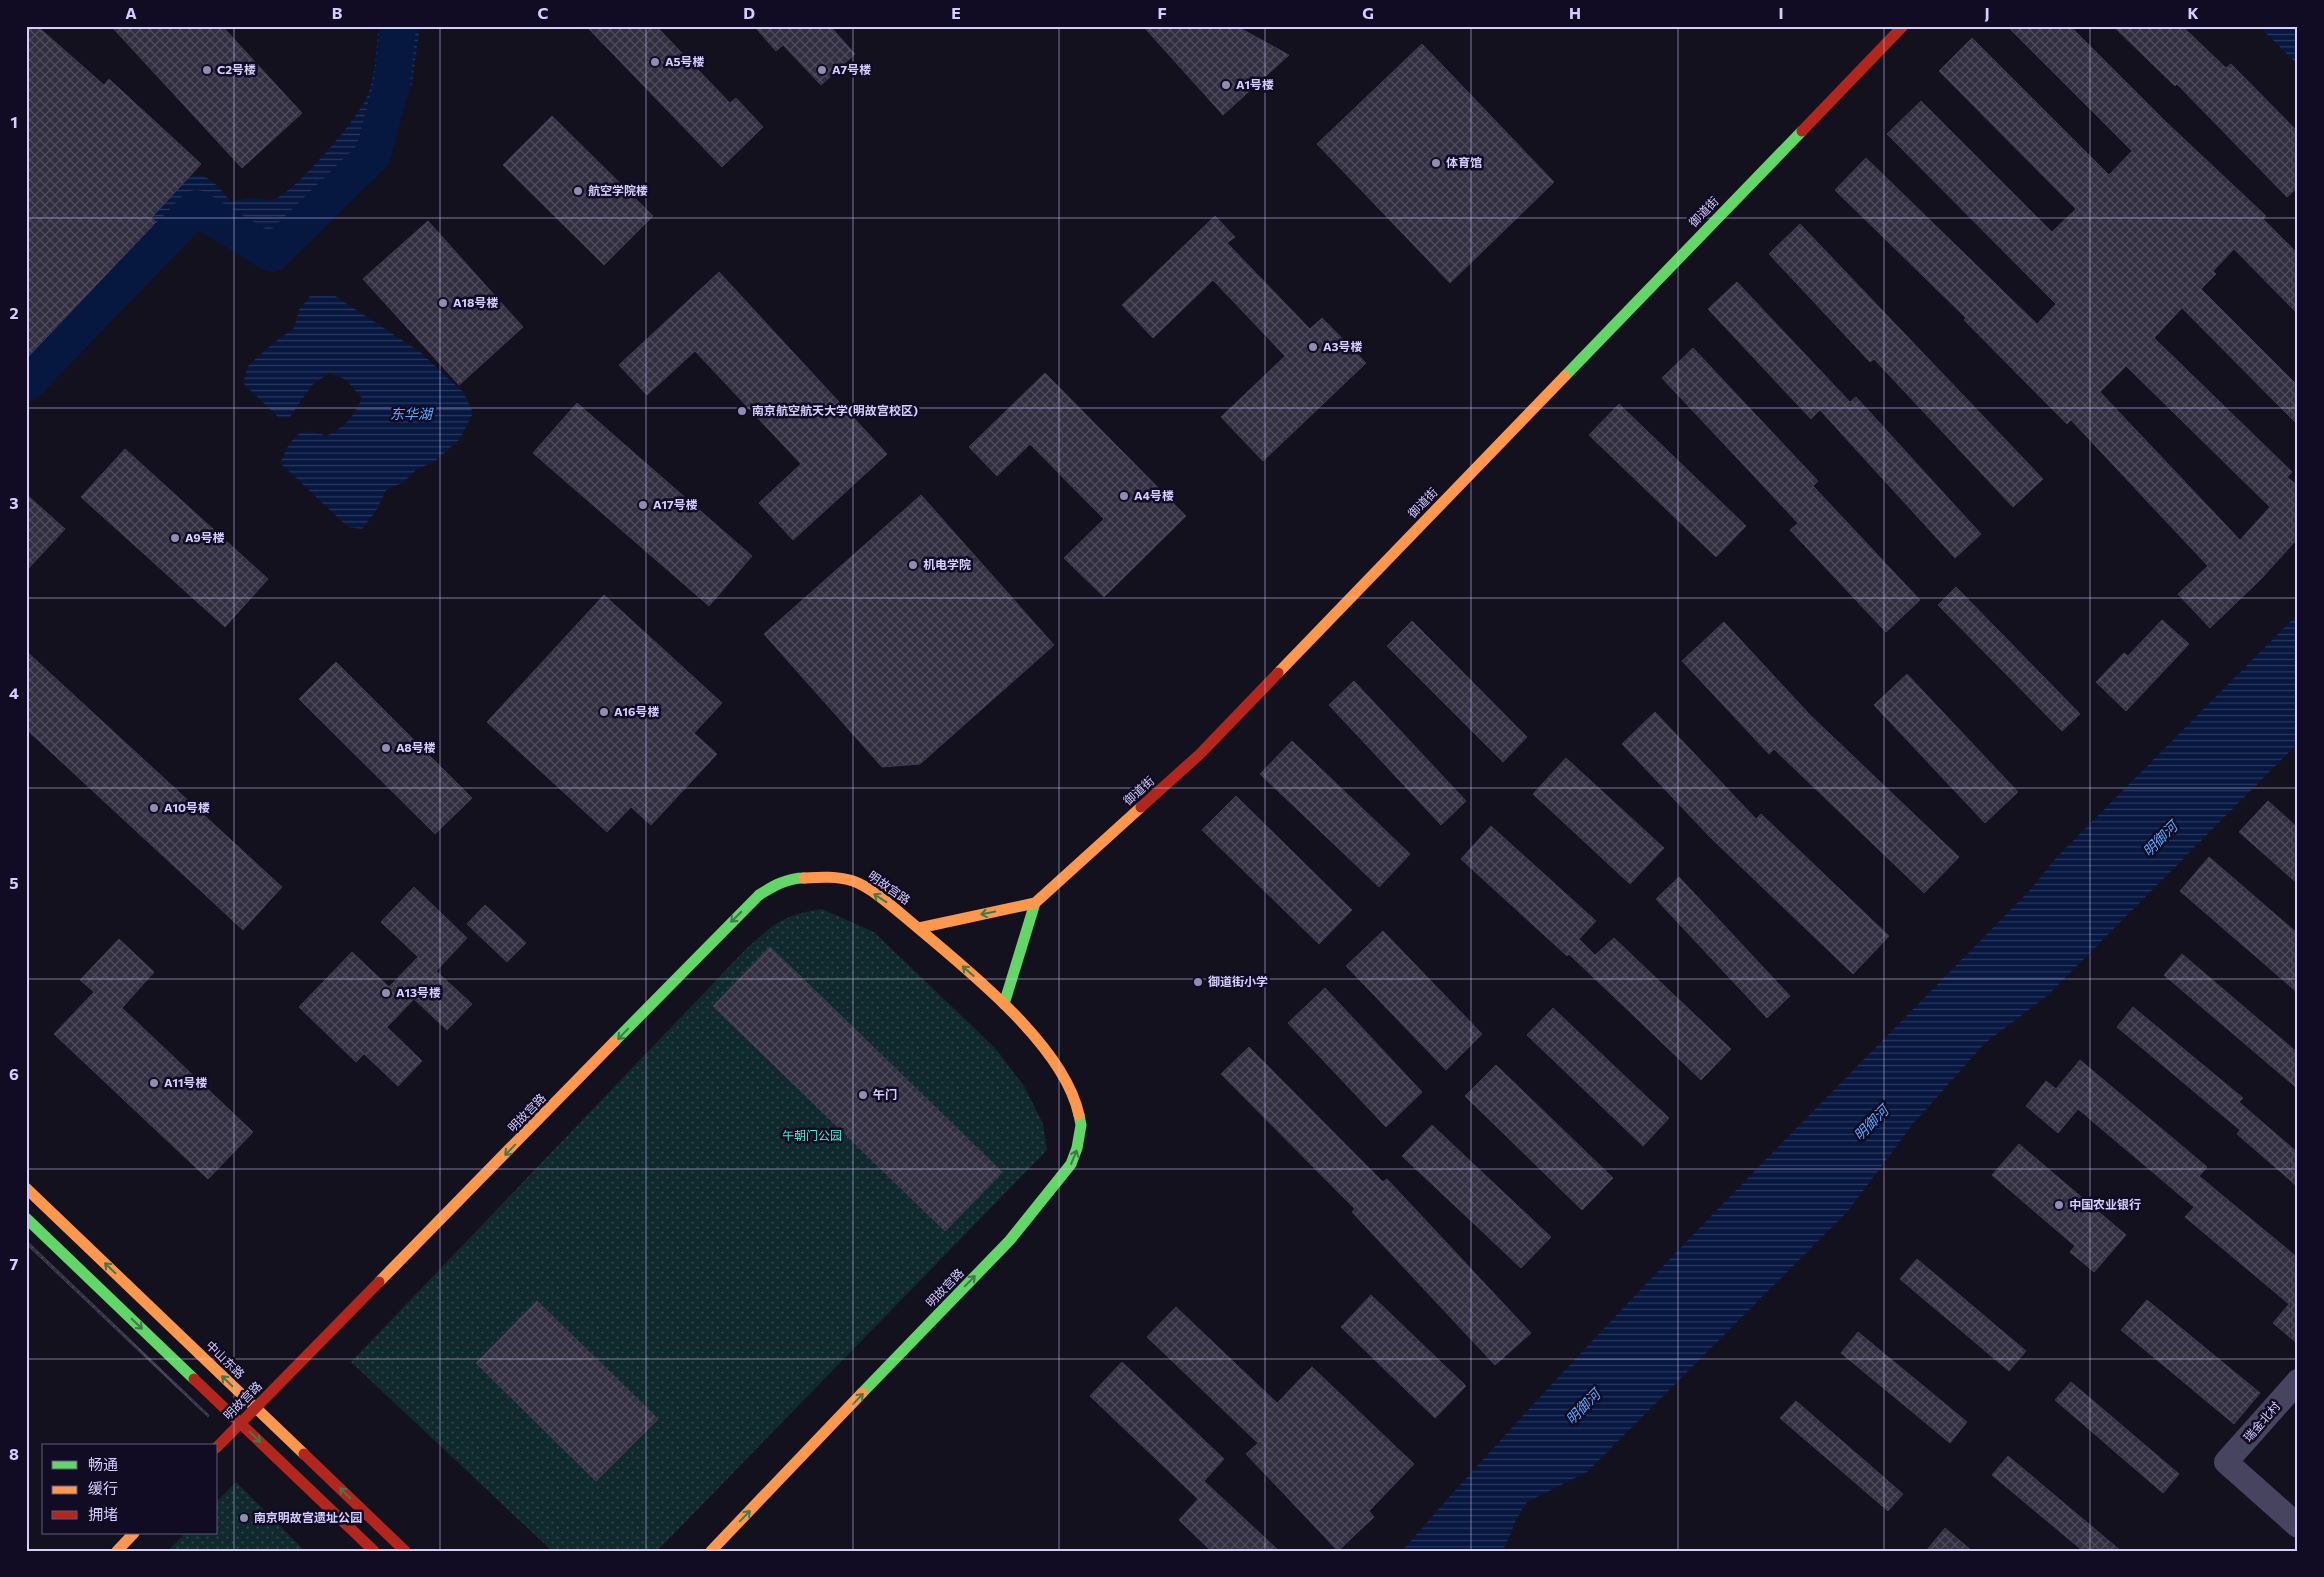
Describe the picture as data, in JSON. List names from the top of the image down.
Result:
{
  "streets": {
    "main road": ["御道街", "明故宫路", "中山东路"],
    "street": ["瑞金北村"]
  },
  "crossings": [
    ["御道街", "明故宫路"],
    ["明故宫路", "中山东路"]
  ],
  "water": ["东华湖", "明御河"],
  "parks": ["午朝门公园"],
  "places": [
    "A5号楼",
    "C2号楼",
    "A7号楼",
    "A1号楼",
    "体育馆",
    "航空学院楼",
    "A18号楼",
    "A3号楼",
    "南京航空航天大学(明故宫校区)",
    "A4号楼",
    "A17号楼",
    "A9号楼",
    "机电学院",
    "A16号楼",
    "A8号楼",
    "A10号楼",
    "御道街小学",
    "A13号楼",
    "A11号楼",
    "午门",
    "中国农业银行",
    "南京明故宫遗址公园"
  ],
  "legend": ["畅通", "缓行", "拥堵"],
  "grid": {
    "columns": [
      "A",
      "B",
      "C",
      "D",
      "E",
      "F",
      "G",
      "H",
      "I",
      "J",
      "K"
    ],
    "rows": [
      "1",
      "2",
      "3",
      "4",
      "5",
      "6",
      "7",
      "8"
    ]
  }
}
